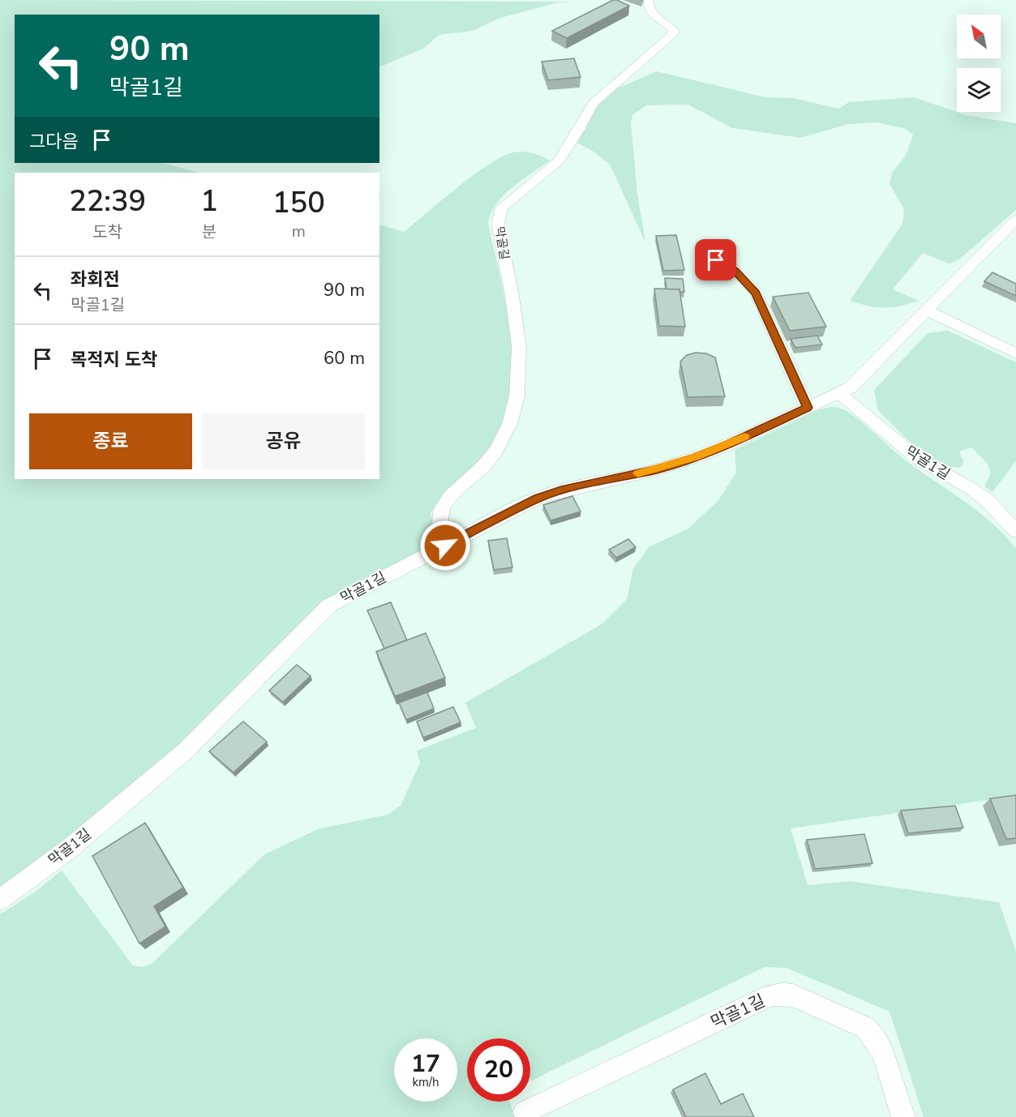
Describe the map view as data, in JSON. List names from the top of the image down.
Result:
{
  "streets": {
    "lane": ["막골길", "막골1길"]
  },
  "crossings": [
    ["막골길", "막골1길"]
  ],
  "north": "top left",
  "page": {
    "turn": ["90 m", "막골1길"],
    "then": "그다음",
    "eta": [
      "22:39",
      "도착",
      "1",
      "분",
      "150",
      "m"
    ],
    "list": [
      {
        "name": "좌회전",
        "note": "막골1길",
        "value": "90 m"
      },
      {
        "name": "목적지 도착",
        "value": "60 m"
      }
    ],
    "buttons": ["종료", "공유"],
    "speed": "17 km/h",
    "limit": "20"
  }
}
